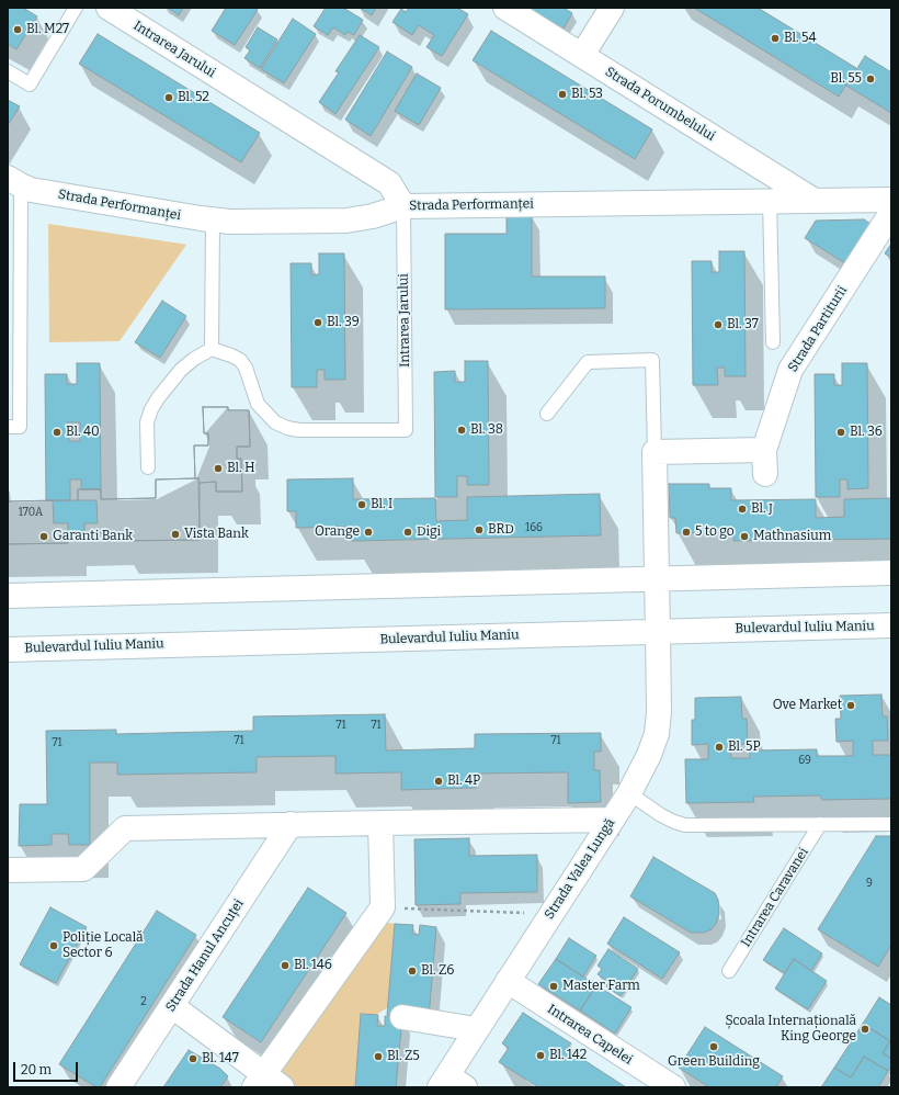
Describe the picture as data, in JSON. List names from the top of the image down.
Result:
{
  "streets": {
    "street": [
      "Intrarea Jarului",
      "Strada Porumbelului",
      "Strada Performanței",
      "Strada Partiturii",
      "Bulevardul Iuliu Maniu",
      "Strada Valea Lungă",
      "Strada Hanul Ancuței",
      "Intrarea Capelei"
    ],
    "lane": ["Intrarea Caravanei"]
  },
  "crossings": [
    ["Intrarea Jarului", "Strada Performanței"],
    ["Strada Porumbelului", "Strada Performanței"],
    ["Bulevardul Iuliu Maniu", "Strada Valea Lungă"],
    ["Strada Valea Lungă", "Intrarea Capelei"]
  ],
  "places": [
    "Bl. M27",
    "Bl. 54",
    "Bl. 55",
    "Bl. 53",
    "Bl. 52",
    "Bl. 39",
    "Bl. 37",
    "Bl. 38",
    "Bl. 40",
    "Bl. 36",
    "Bl. H",
    "Bl. I",
    "Bl. J",
    "BRD",
    "Orange",
    "Digi",
    "5 to go",
    "Vista Bank",
    "Garanti Bank",
    "Mathnasium",
    "Ove Market",
    "Bl. 5P",
    "Bl. 4P",
    "Poliție Locală Sector 6",
    "Bl. 146",
    "Bl. Z6",
    "Master Farm",
    "Școala Internațională King George",
    "Green Building",
    "Bl. 142",
    "Bl. Z5",
    "Bl. 147"
  ],
  "house_numbers": [
    "170A",
    "166",
    "71",
    "71",
    "71",
    "71",
    "71",
    "69",
    "9",
    "2"
  ],
  "scale_bar": "20 m"
}
